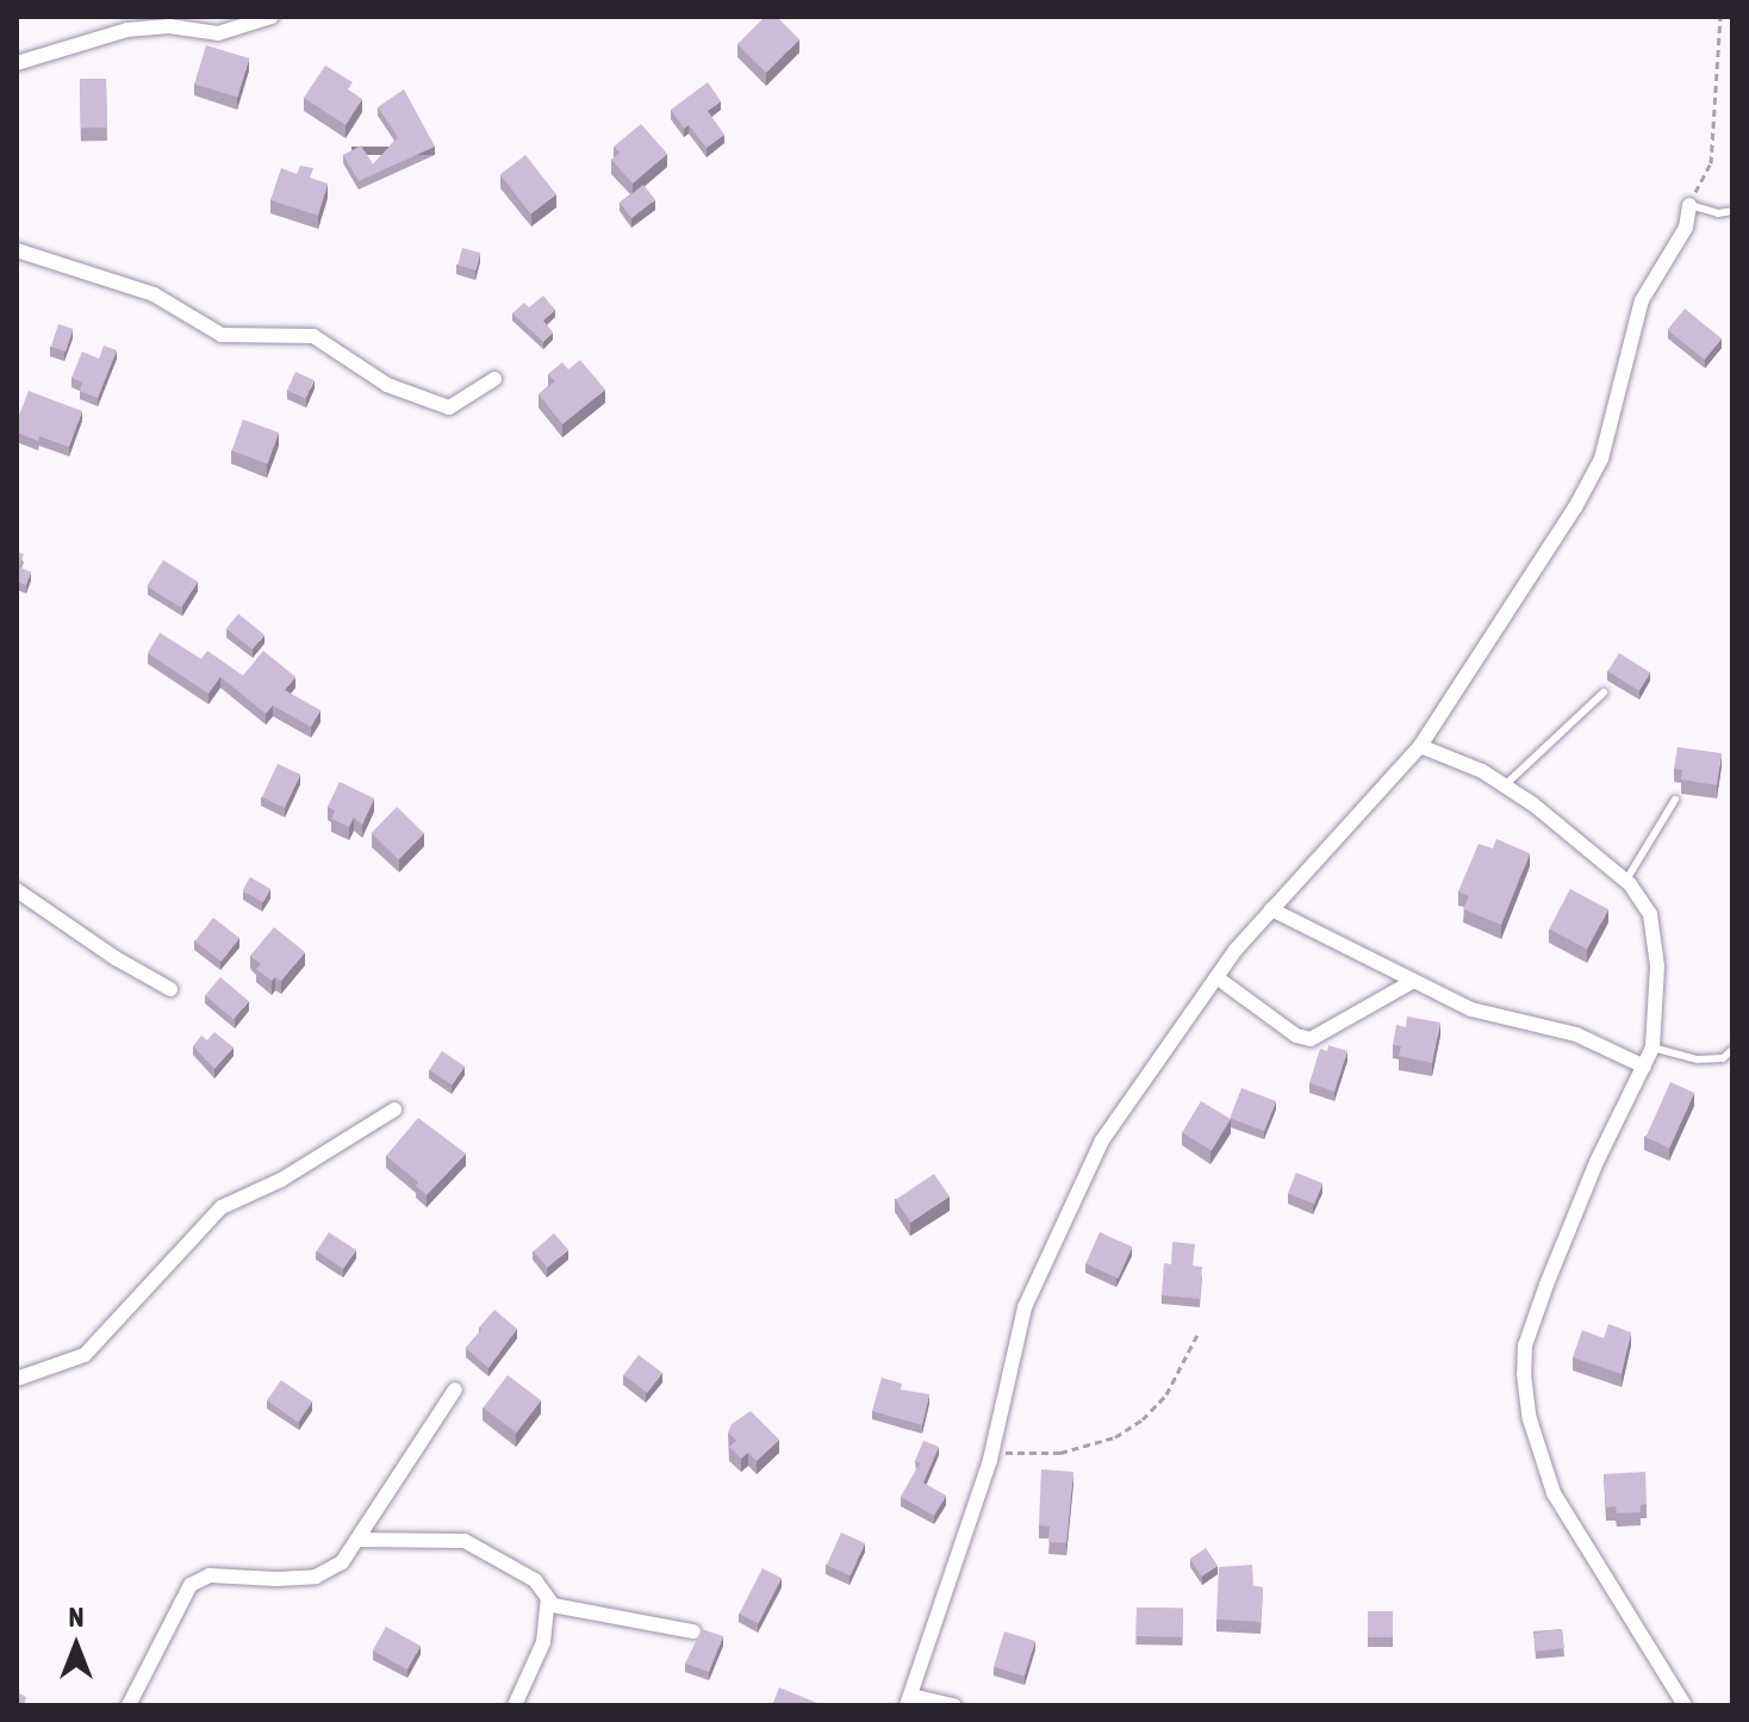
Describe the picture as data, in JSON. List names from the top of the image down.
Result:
{
  "north": "top"
}
